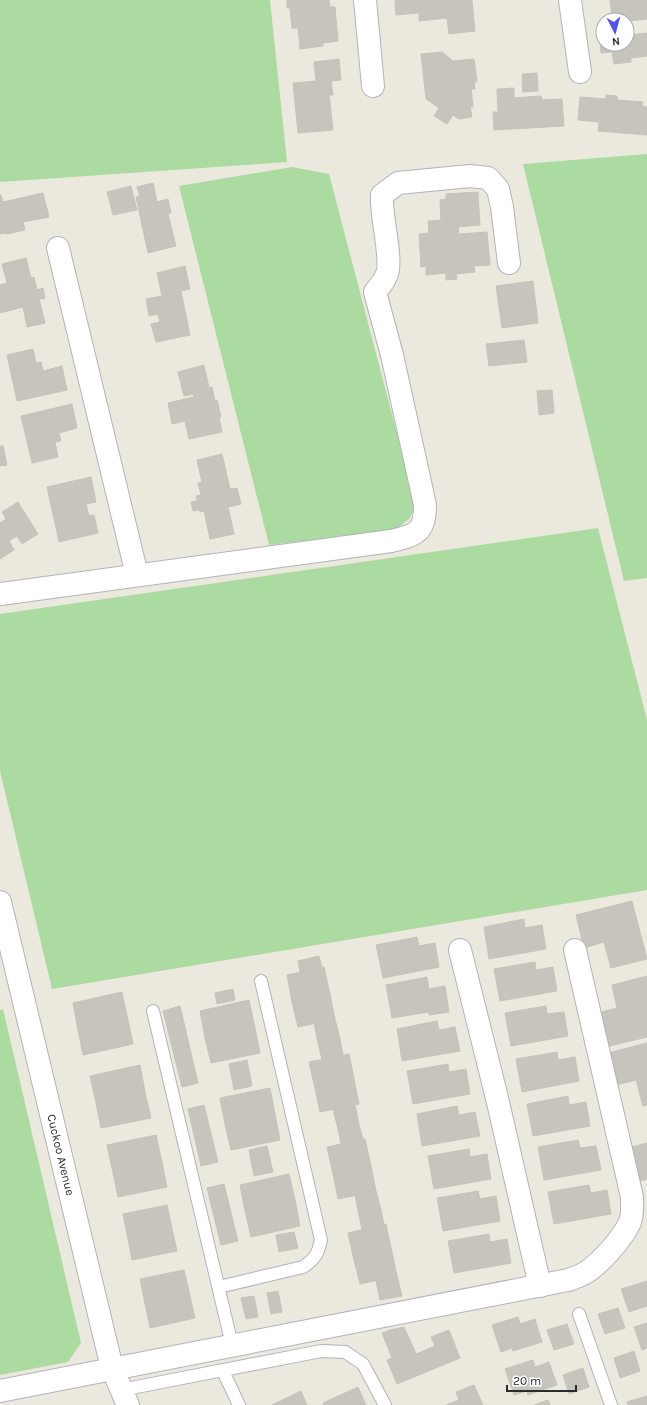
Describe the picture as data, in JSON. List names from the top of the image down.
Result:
{
  "streets": {
    "street": ["Cuckoo Avenue"]
  },
  "scale_bar": "20 m",
  "north": "bottom"
}
